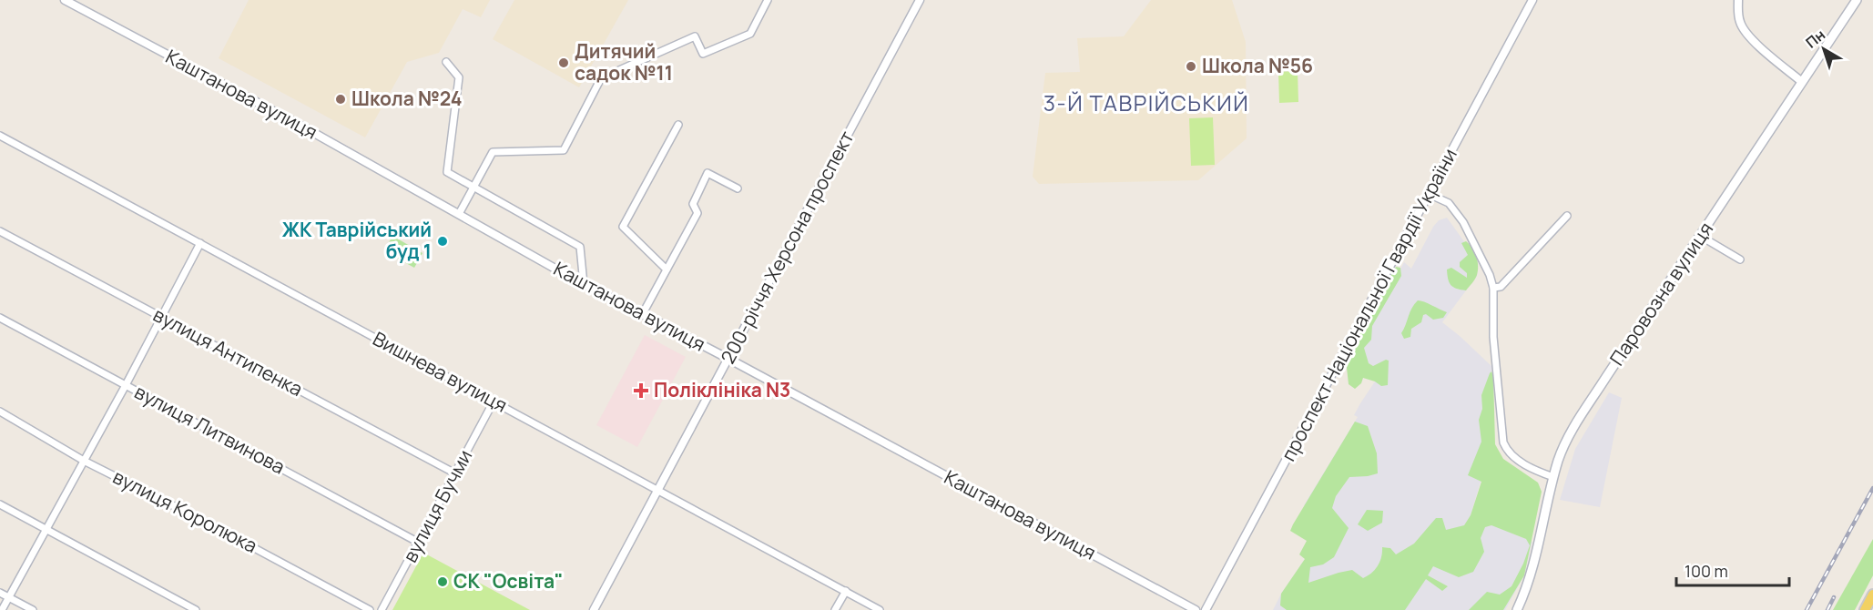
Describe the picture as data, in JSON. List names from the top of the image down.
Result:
{
  "streets": {
    "main road": ["Паровозна вулиця"],
    "street": [
      "Каштанова вулиця",
      "200-річчя Херсона проспект",
      "проспект Національної Гвардії України",
      "вулиця Антипенка",
      "Вишнева вулиця",
      "вулиця Литвинова",
      "вулиця Бучми",
      "вулиця Королюка"
    ]
  },
  "crossings": [
    ["Каштанова вулиця", "200-річчя Херсона проспект"],
    ["200-річчя Херсона проспект", "Вишнева вулиця"],
    ["вулиця Антипенка", "вулиця Бучми"],
    ["Вишнева вулиця", "вулиця Бучми"],
    ["вулиця Литвинова", "вулиця Бучми"]
  ],
  "districts": ["3-Й ТАВРІЙСЬКИЙ"],
  "places": {
    "other": [
      "Дитячий садок №11",
      "Школа №56",
      "Школа №24",
      "ЖК Таврійський буд 1",
      "СК \"Освіта\""
    ],
    "health": ["Поліклініка N3"]
  },
  "scale_bar": "100 m",
  "north": "top left"
}
